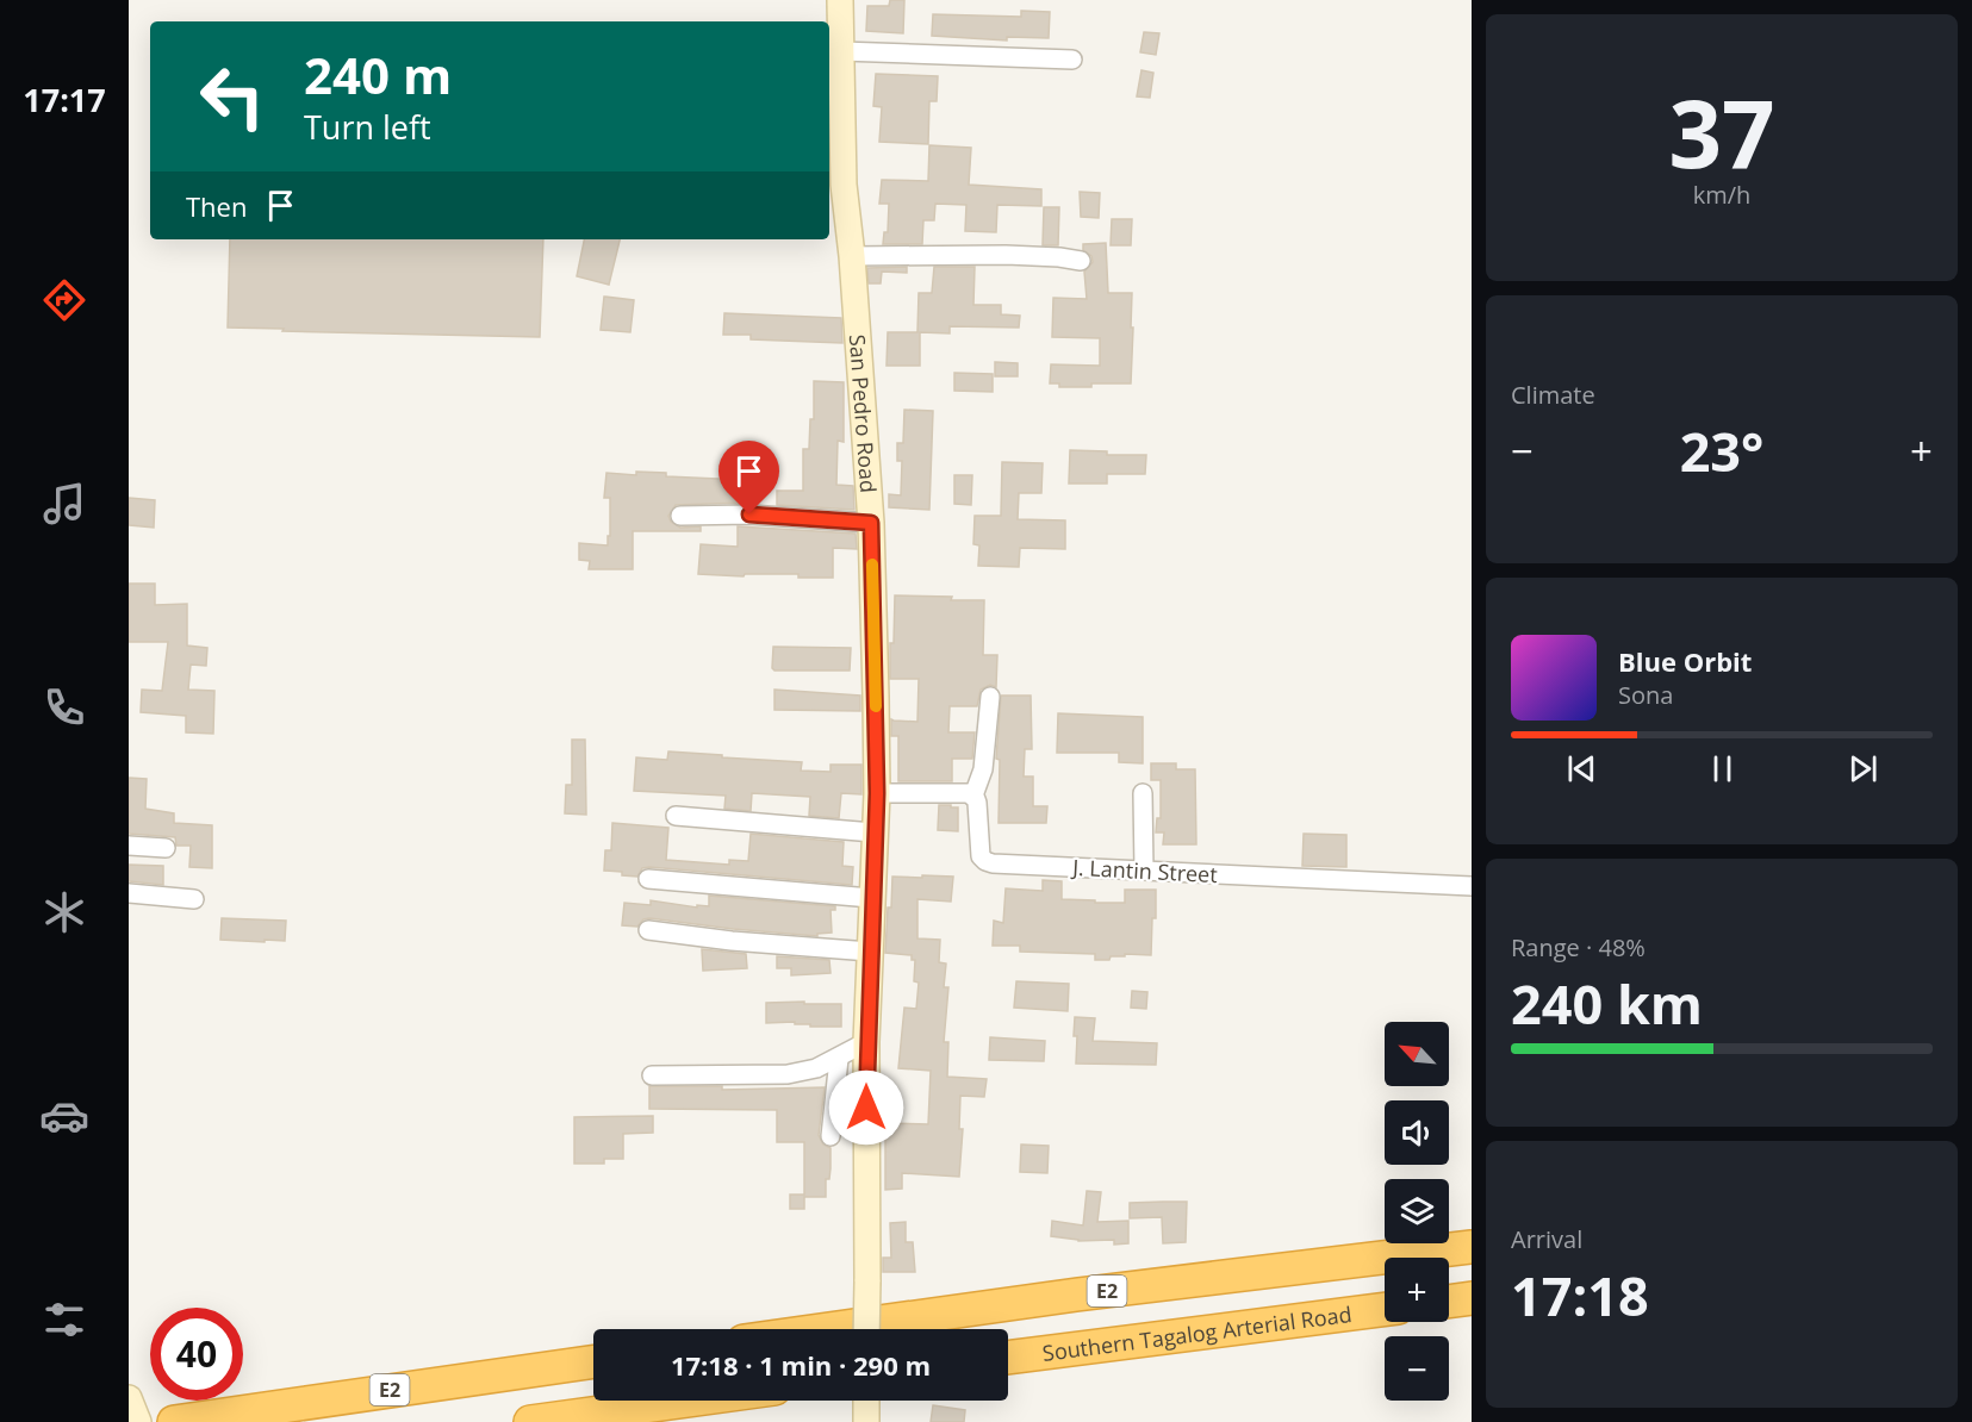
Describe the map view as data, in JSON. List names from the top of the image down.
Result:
{
  "streets": {
    "highway": ["E2", "Southern Tagalog Arterial Road"],
    "street": ["San Pedro Road", "J. Lantin Street"]
  },
  "north": "top left",
  "page": {
    "tabs": "17:17",
    "tile": [
      ["37", "km/h"],
      "Climate",
      ["Range · 48%", "240 km"],
      ["Arrival", "17:18"]
    ],
    "turn": ["240 m", "Turn left"],
    "then": "Then",
    "heat": ["−", "23°", "+"],
    "song": ["Blue Orbit", "Sona"],
    "map_buttons": ["+", "−"],
    "limit": "40",
    "trip": "17:18 · 1 min · 290 m"
  }
}
